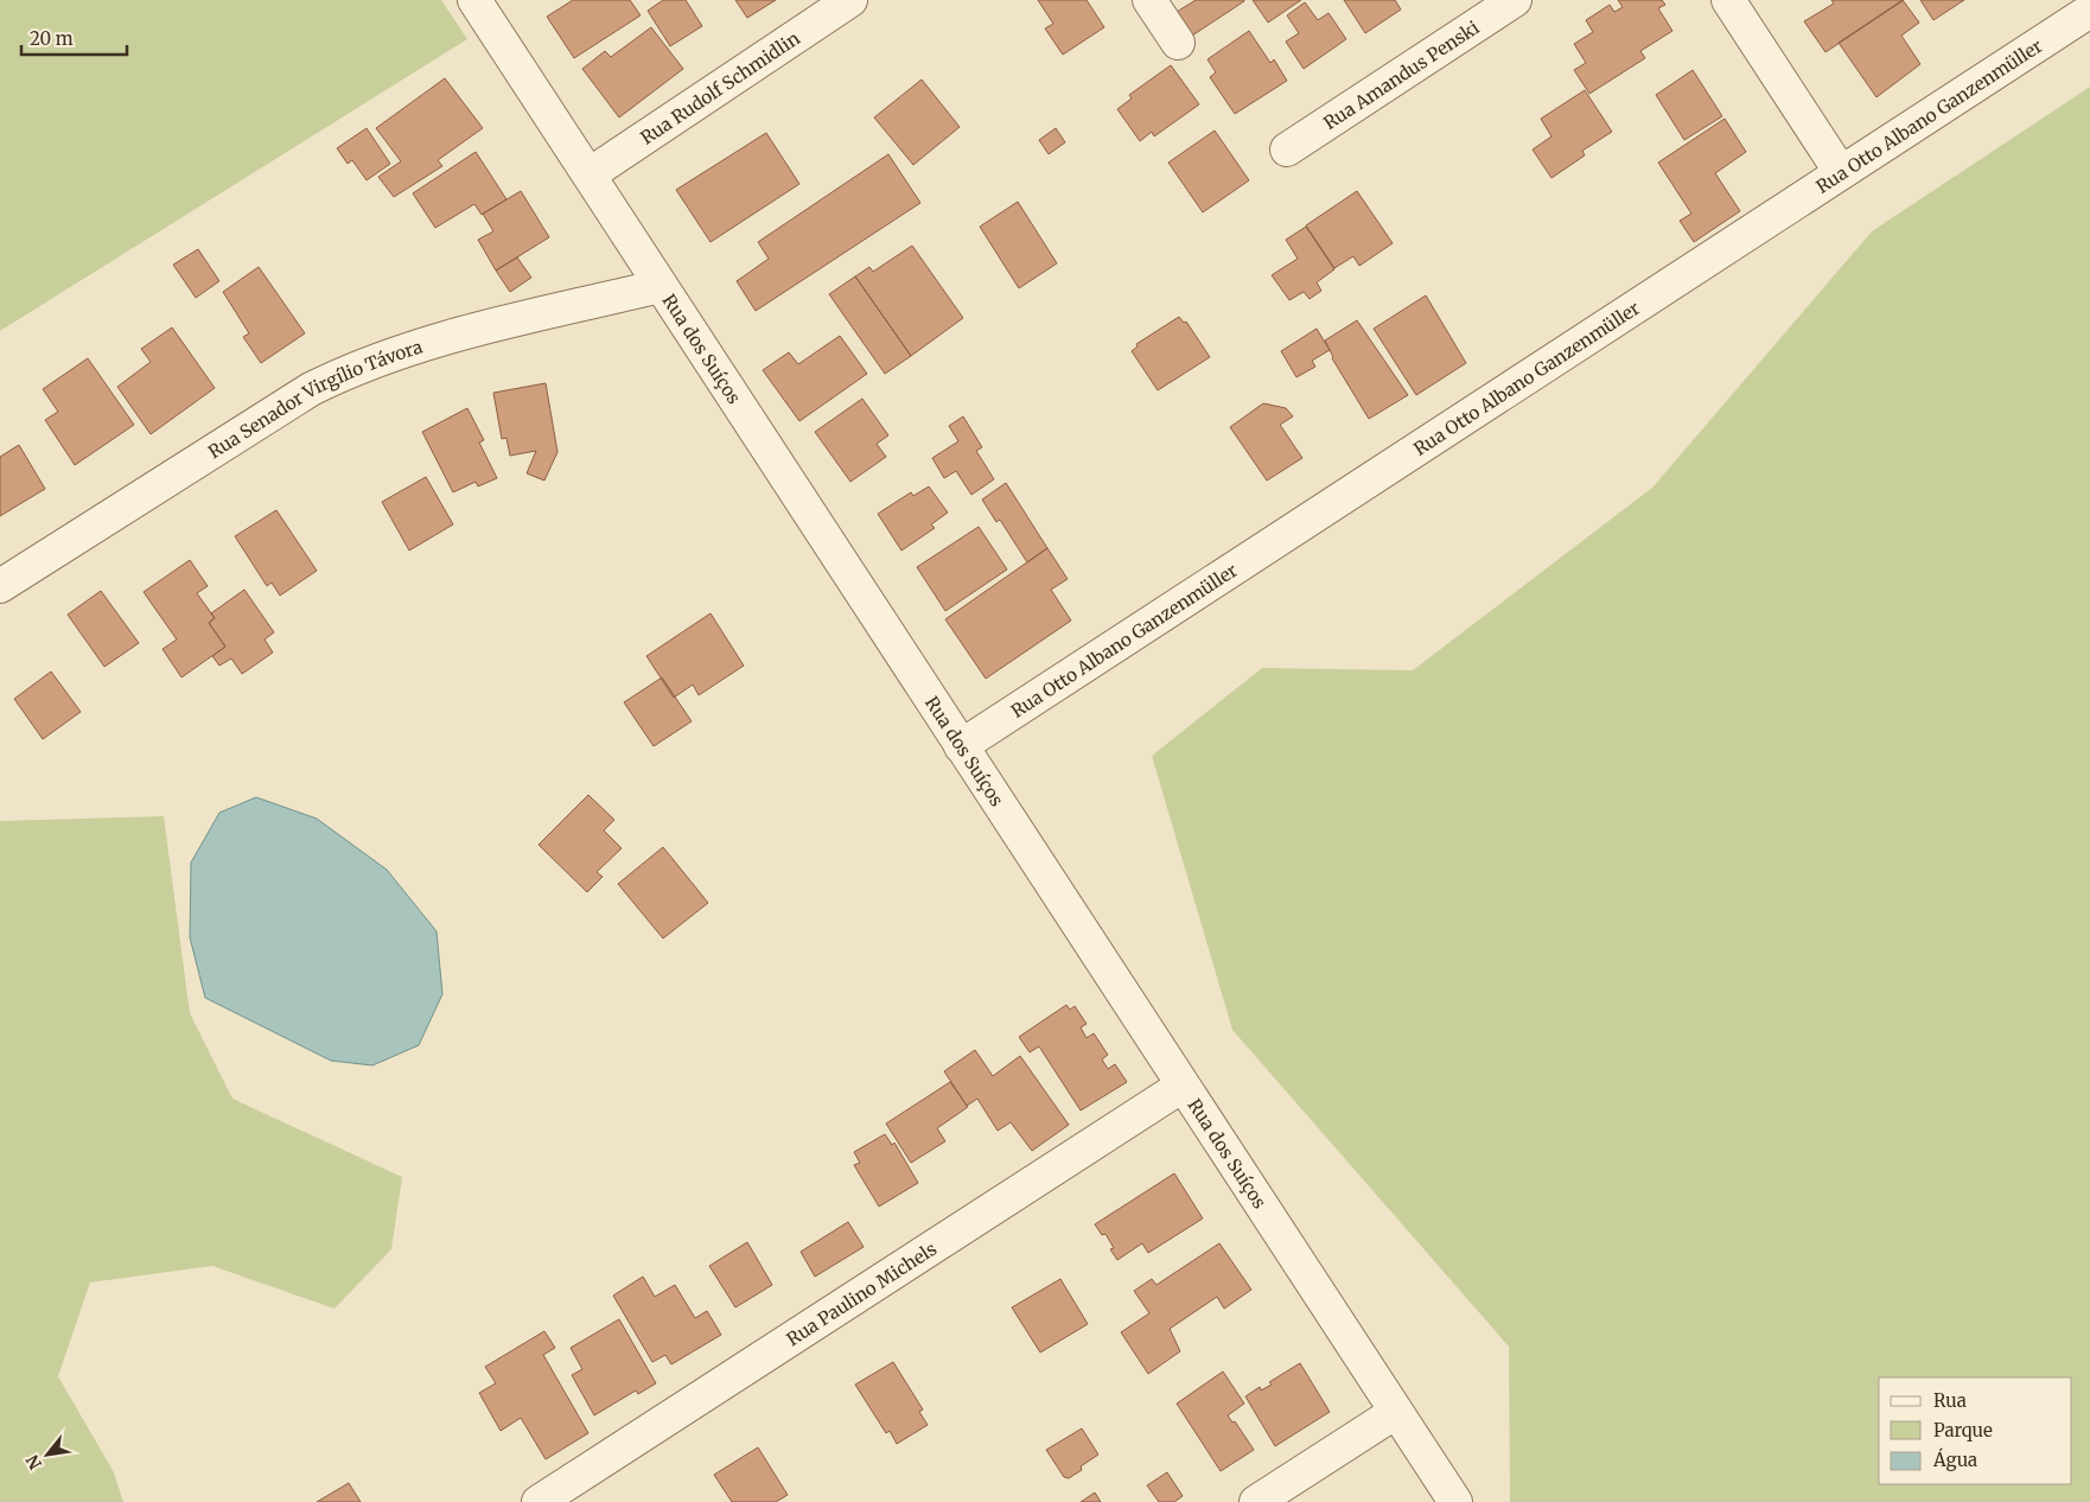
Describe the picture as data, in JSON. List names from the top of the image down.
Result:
{
  "streets": {
    "street": [
      "Rua Amandus Penski",
      "Rua Rudolf Schmidlin",
      "Rua Otto Albano Ganzenmüller",
      "Rua dos Suíços",
      "Rua Senador Virgílio Távora",
      "Rua Paulino Michels"
    ]
  },
  "crossings": [
    ["Rua Rudolf Schmidlin", "Rua dos Suíços"],
    ["Rua Otto Albano Ganzenmüller", "Rua dos Suíços"],
    ["Rua dos Suíços", "Rua Senador Virgílio Távora"],
    ["Rua dos Suíços", "Rua Paulino Michels"]
  ],
  "legend": ["Rua", "Parque", "Água"],
  "scale_bar": "20 m",
  "north": "bottom left"
}
